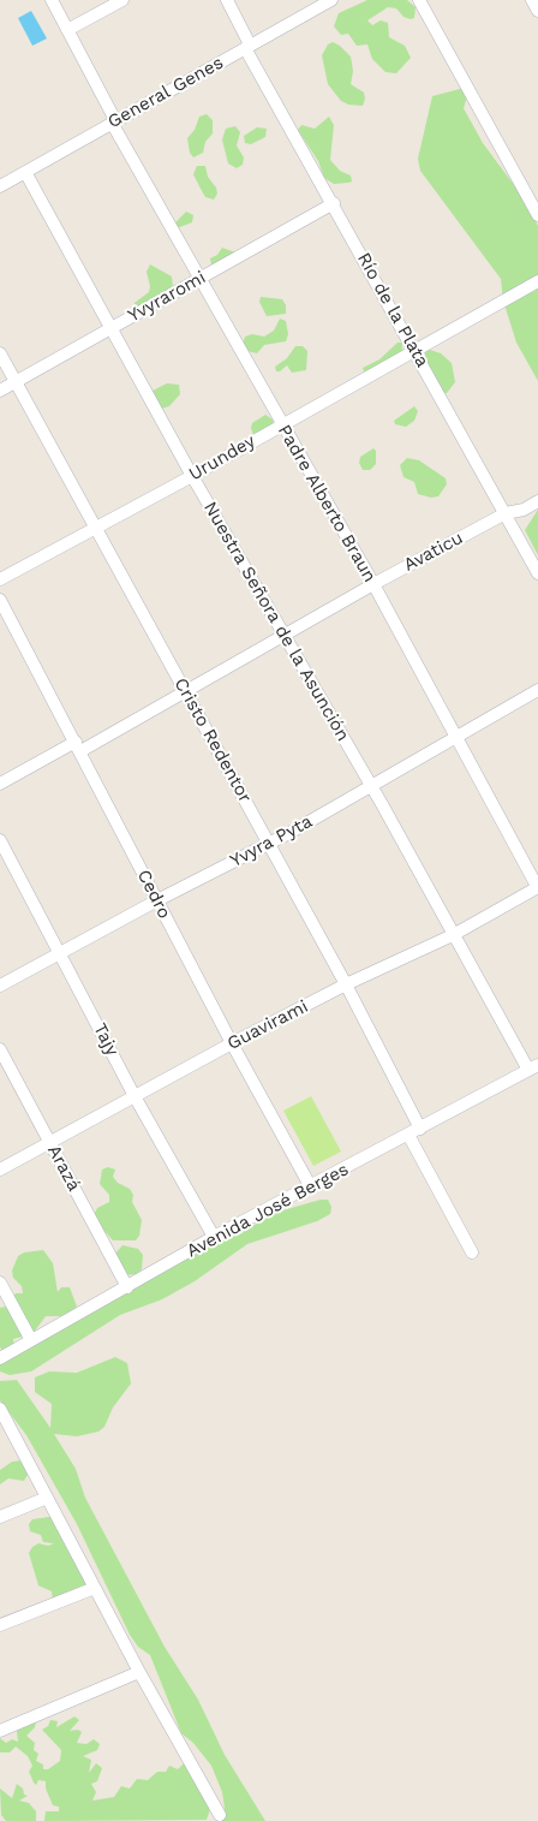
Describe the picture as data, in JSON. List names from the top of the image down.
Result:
{
  "streets": {
    "street": [
      "General Genes",
      "Yvyraromi",
      "Río de la Plata",
      "Urundey",
      "Padre Alberto Braun",
      "Avaticu",
      "Nuestra Señora de la Asunción",
      "Cristo Redentor",
      "Yvyra Pyta",
      "Cedro",
      "Guavirami",
      "Tajy",
      "Arazá",
      "Avenida José Berges"
    ]
  },
  "crossings": [
    ["General Genes", "Río de la Plata"],
    ["General Genes", "Padre Alberto Braun"],
    ["General Genes", "Nuestra Señora de la Asunción"],
    ["Yvyraromi", "Río de la Plata"],
    ["Yvyraromi", "Padre Alberto Braun"],
    ["Yvyraromi", "Nuestra Señora de la Asunción"],
    ["Yvyraromi", "Cristo Redentor"],
    ["Río de la Plata", "Urundey"],
    ["Río de la Plata", "Avaticu"],
    ["Urundey", "Padre Alberto Braun"],
    ["Urundey", "Nuestra Señora de la Asunción"],
    ["Urundey", "Cristo Redentor"],
    ["Padre Alberto Braun", "Avaticu"],
    ["Padre Alberto Braun", "Yvyra Pyta"],
    ["Padre Alberto Braun", "Guavirami"],
    ["Avaticu", "Nuestra Señora de la Asunción"],
    ["Avaticu", "Cristo Redentor"],
    ["Avaticu", "Cedro"],
    ["Nuestra Señora de la Asunción", "Yvyra Pyta"],
    ["Nuestra Señora de la Asunción", "Guavirami"],
    ["Nuestra Señora de la Asunción", "Avenida José Berges"],
    ["Cristo Redentor", "Yvyra Pyta"],
    ["Cristo Redentor", "Guavirami"],
    ["Cristo Redentor", "Avenida José Berges"],
    ["Yvyra Pyta", "Cedro"],
    ["Yvyra Pyta", "Tajy"],
    ["Cedro", "Guavirami"],
    ["Cedro", "Avenida José Berges"],
    ["Guavirami", "Tajy"],
    ["Guavirami", "Arazá"],
    ["Tajy", "Avenida José Berges"],
    ["Arazá", "Avenida José Berges"]
  ]
}
